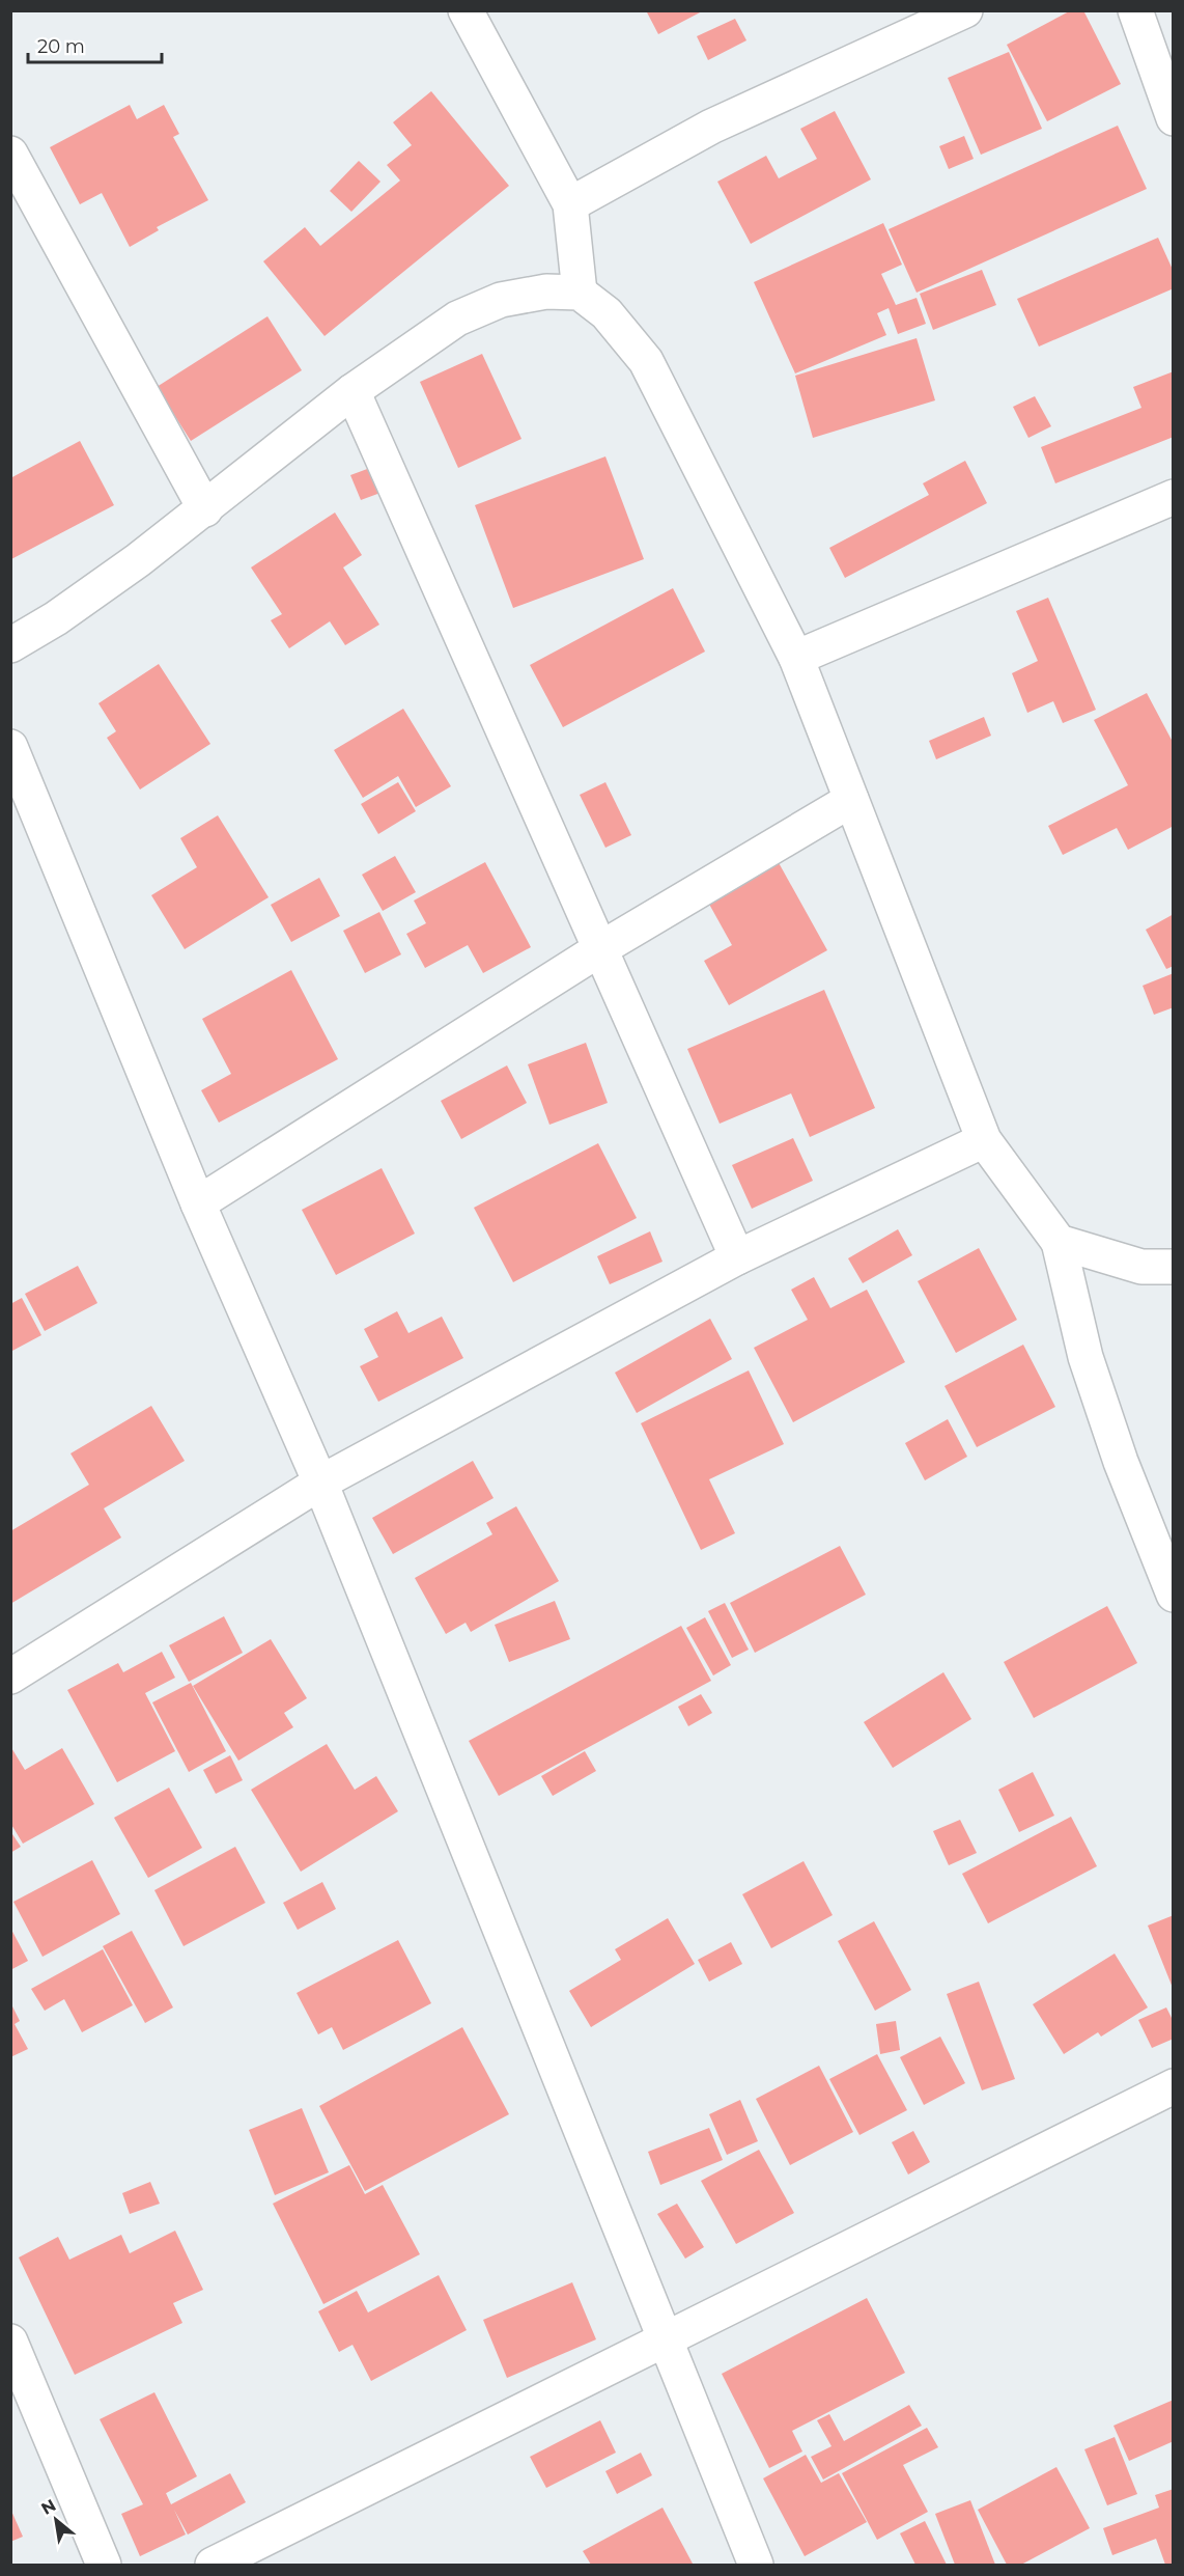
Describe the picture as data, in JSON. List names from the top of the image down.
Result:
{
  "scale_bar": "20 m",
  "north": "top left"
}
